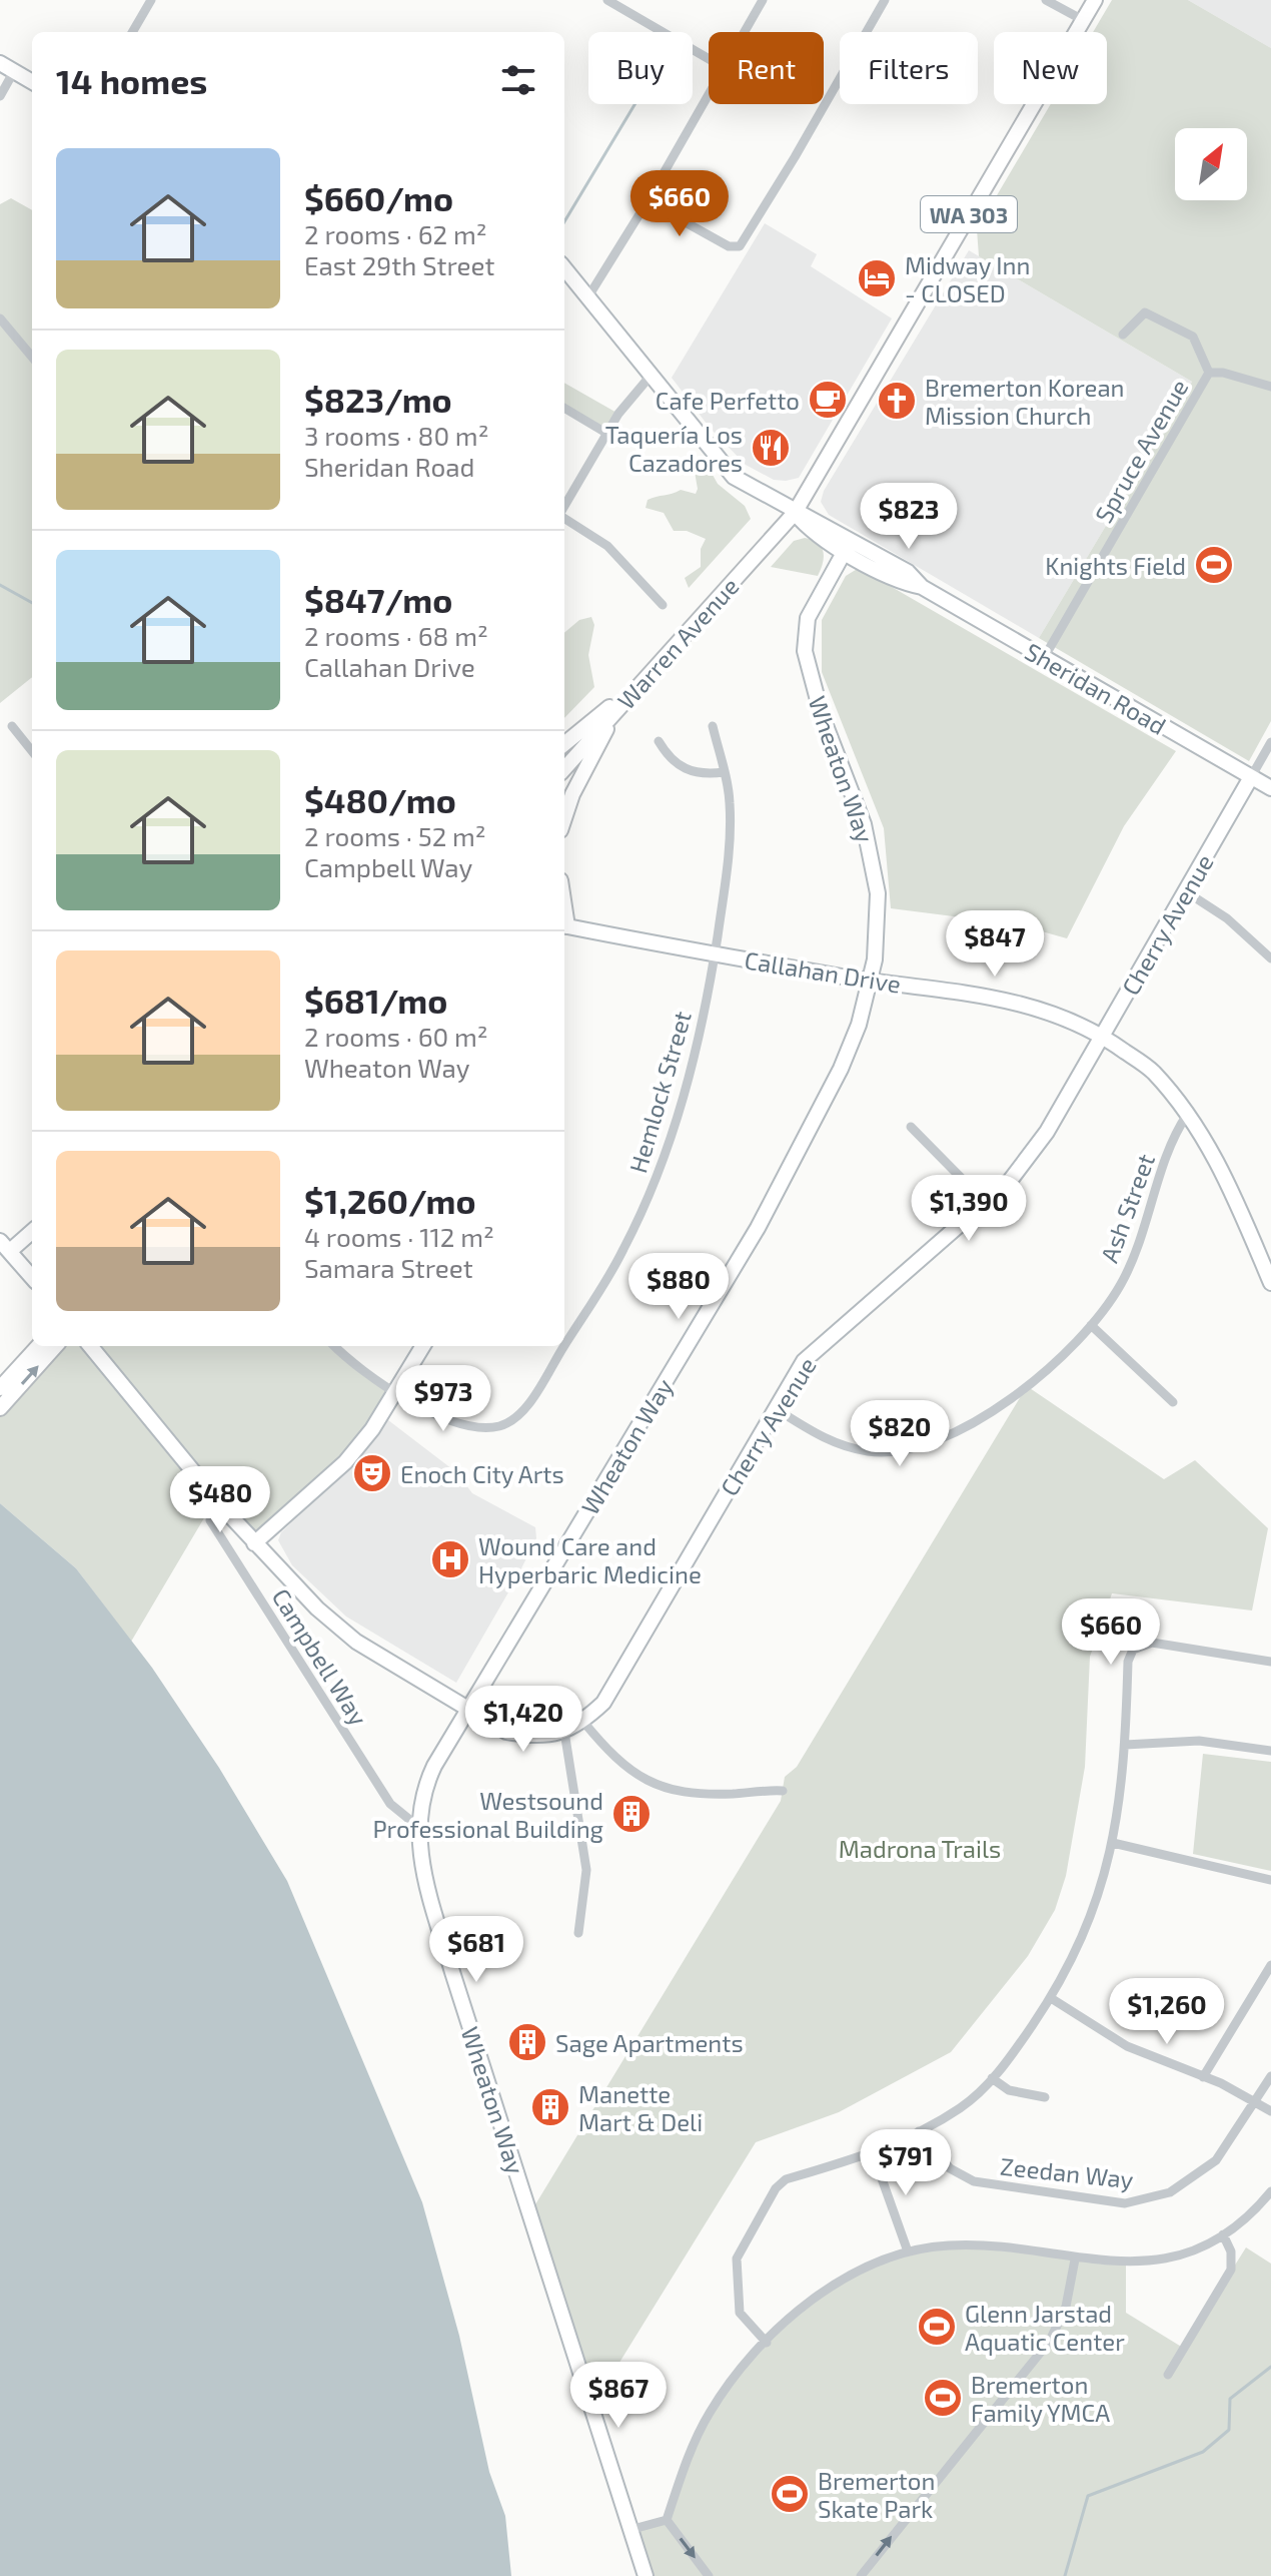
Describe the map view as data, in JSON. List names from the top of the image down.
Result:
{
  "streets": {
    "main road": [
      "WA 303",
      "Warren Avenue",
      "Sheridan Road",
      "Wheaton Way",
      "Cherry Avenue",
      "Callahan Drive"
    ],
    "street": [
      "Spruce Avenue",
      "Hemlock Street",
      "Ash Street",
      "Campbell Way",
      "Zeedan Way"
    ]
  },
  "crossings": [
    ["WA 303", "Warren Avenue"],
    ["WA 303", "Sheridan Road"],
    ["Spruce Avenue", "Sheridan Road"],
    ["Warren Avenue", "Sheridan Road"],
    ["Sheridan Road", "Wheaton Way"],
    ["Sheridan Road", "Cherry Avenue"],
    ["Wheaton Way", "Cherry Avenue"],
    ["Wheaton Way", "Callahan Drive"],
    ["Wheaton Way", "Campbell Way"],
    ["Cherry Avenue", "Callahan Drive"],
    ["Cherry Avenue", "Ash Street"],
    ["Cherry Avenue", "Campbell Way"],
    ["Callahan Drive", "Hemlock Street"],
    ["Callahan Drive", "Ash Street"]
  ],
  "parks": ["Madrona Trails"],
  "places": {
    "hotel": ["Midway Inn - CLOSED"],
    "cafe": ["Cafe Perfetto"],
    "church": ["Bremerton Korean Mission Church"],
    "restaurant": ["Taquería Los Cazadores"],
    "sports": [
      "Knights Field",
      "Glenn Jarstad Aquatic Center",
      "Bremerton Family YMCA",
      "Bremerton Skate Park"
    ],
    "theatre": ["Enoch City Arts"],
    "hospital": ["Wound Care and Hyperbaric Medicine"],
    "building": ["Westsound Professional Building", "Sage Apartments", "Manette Mart & Deli"]
  },
  "north": "top right",
  "page": {
    "chip": [
      "Buy",
      "Rent",
      "Filters",
      "New"
    ],
    "heading": "14 homes",
    "list": [
      {
        "name": "$660/mo",
        "note": "2 rooms · 62 m² · East 29th Street"
      },
      {
        "name": "$823/mo",
        "note": "3 rooms · 80 m² · Sheridan Road"
      },
      {
        "name": "$847/mo",
        "note": "2 rooms · 68 m² · Callahan Drive"
      },
      {
        "name": "$480/mo",
        "note": "2 rooms · 52 m² · Campbell Way"
      },
      {
        "name": "$681/mo",
        "note": "2 rooms · 60 m² · Wheaton Way"
      },
      {
        "name": "$1,260/mo",
        "note": "4 rooms · 112 m² · Samara Street"
      }
    ],
    "price": [
      "$660",
      "$823",
      "$847",
      "$1,390",
      "$880",
      "$973",
      "$820",
      "$480",
      "$660",
      "$1,420",
      "$681",
      "$1,260",
      "$791",
      "$867"
    ]
  }
}
